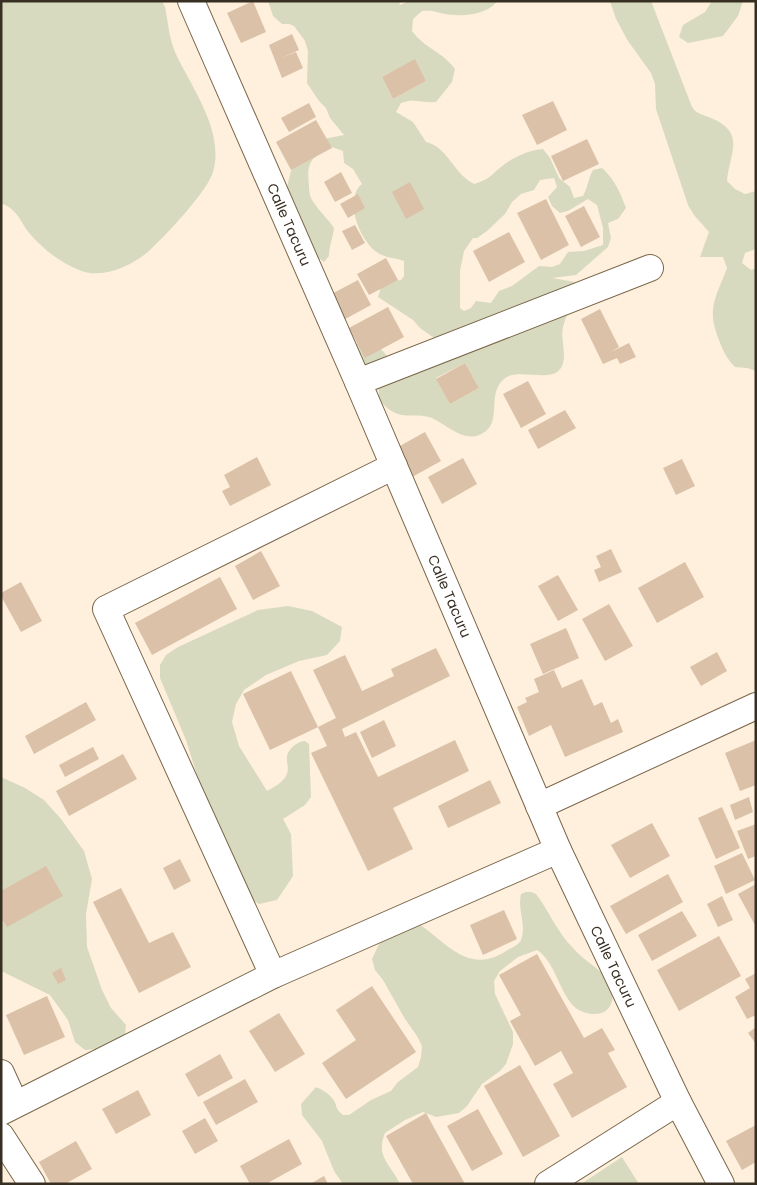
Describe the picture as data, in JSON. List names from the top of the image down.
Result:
{
  "streets": {
    "street": ["Calle Tacuru"]
  }
}
